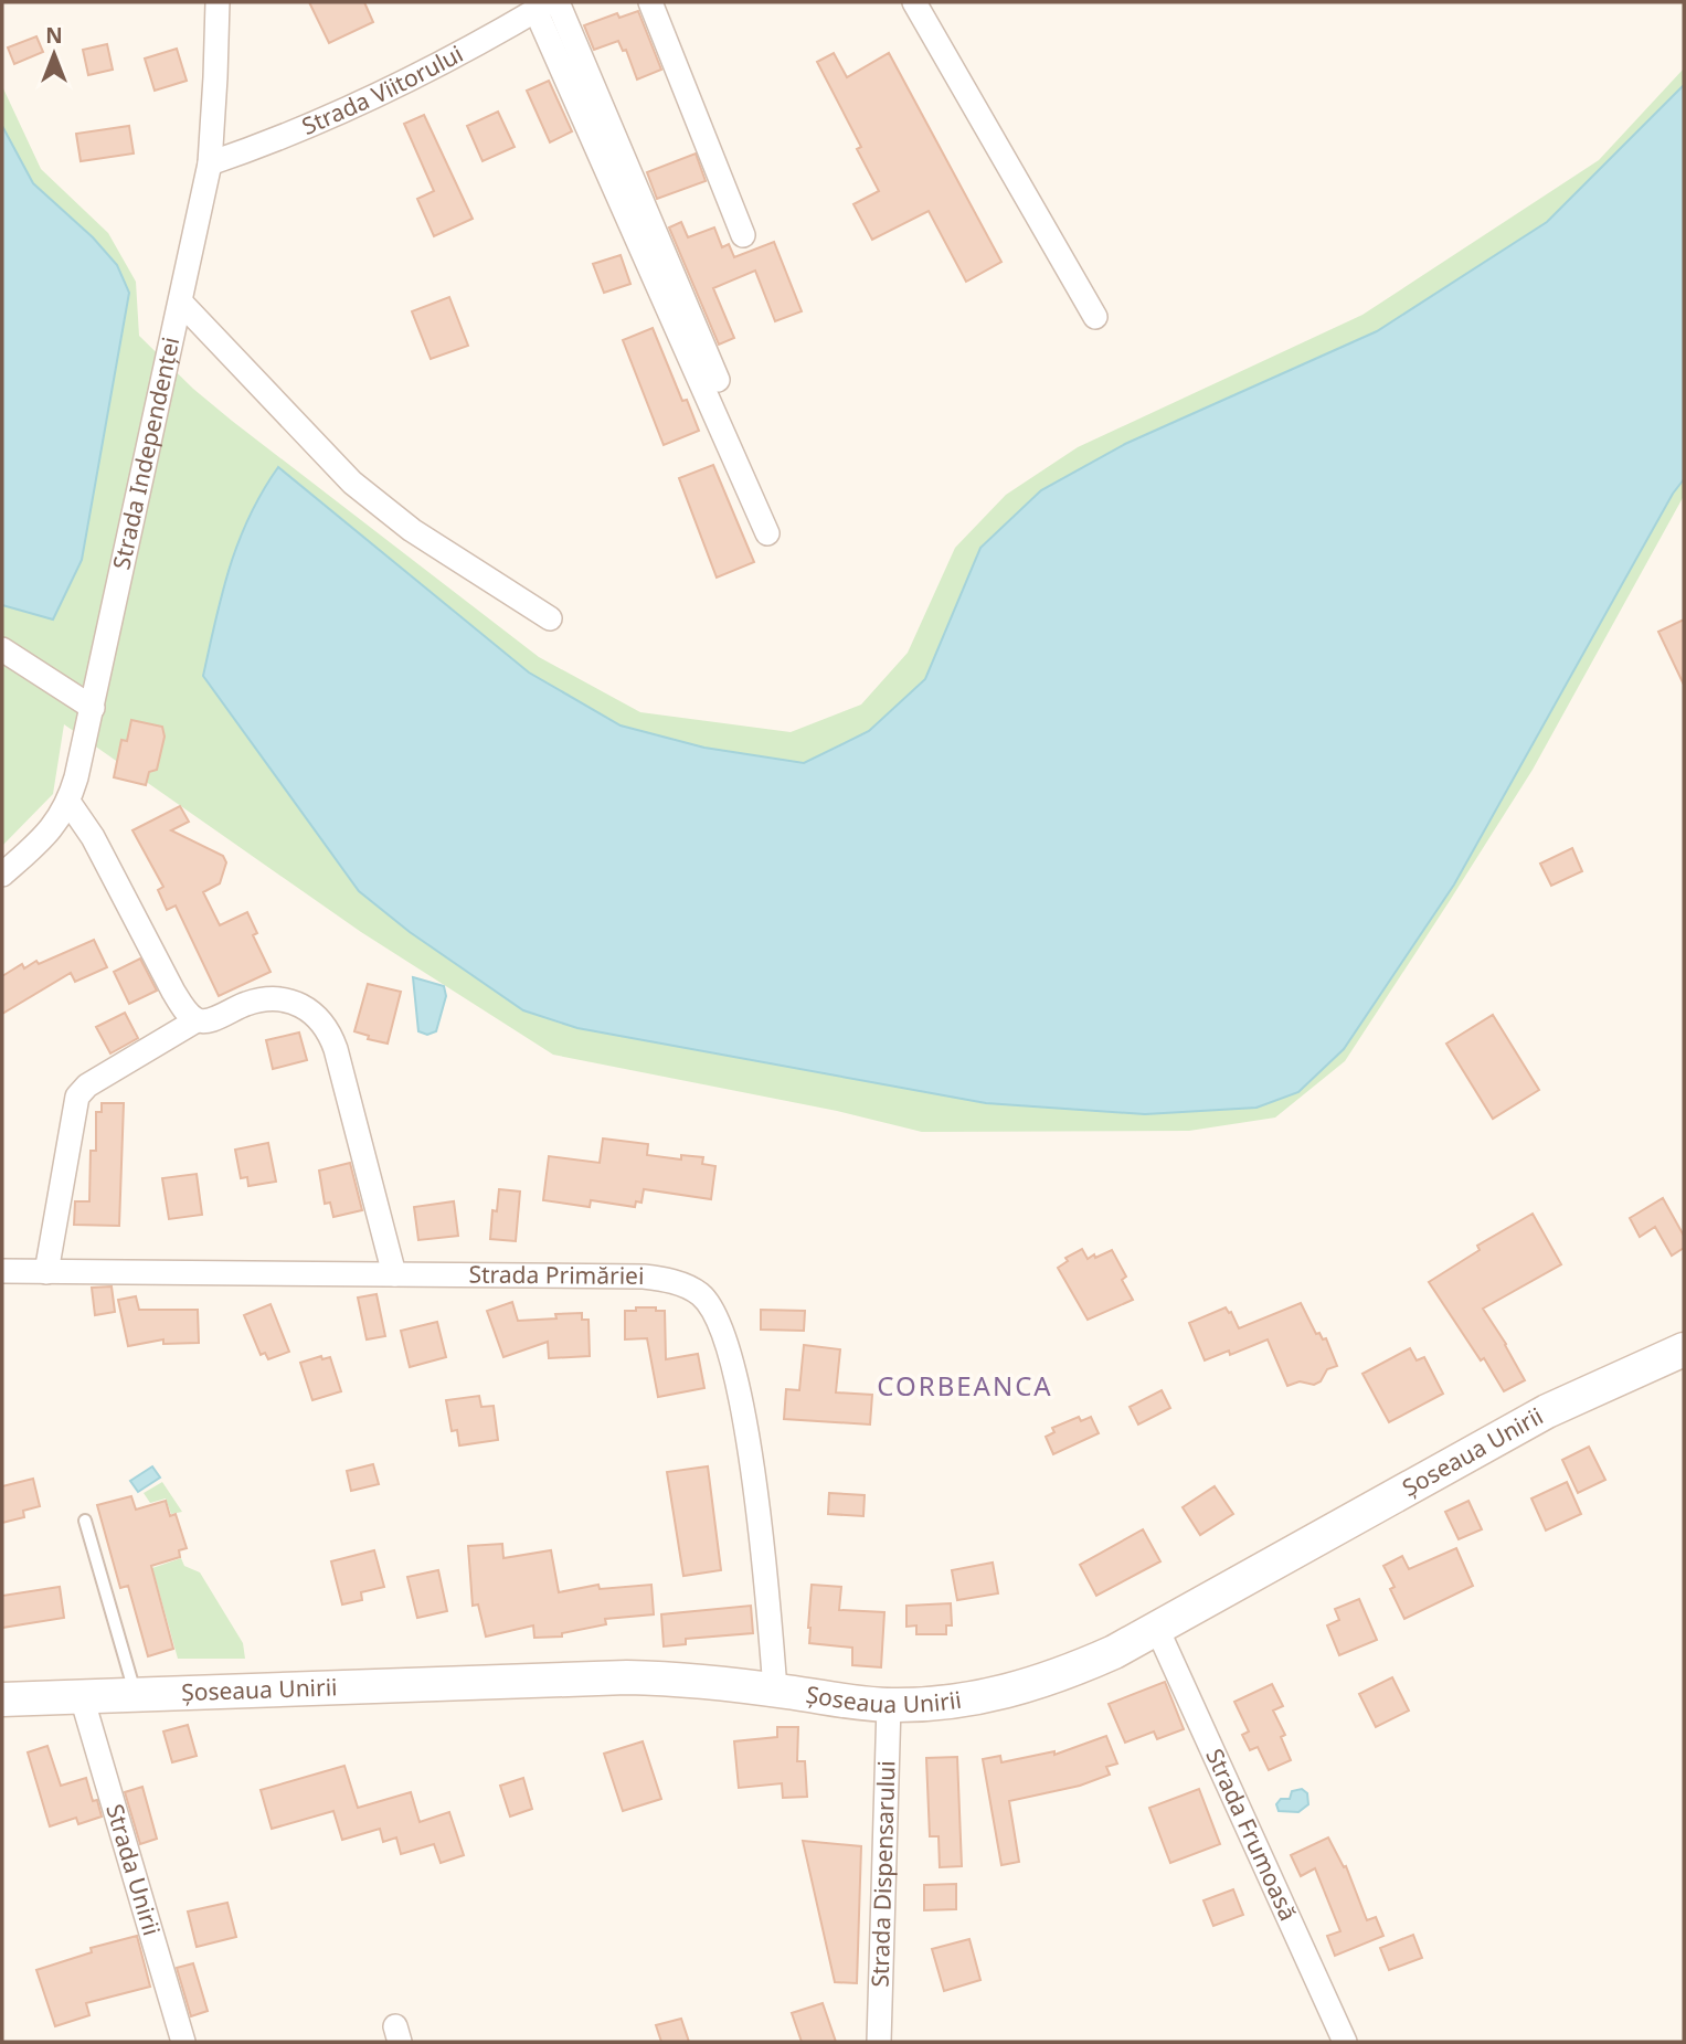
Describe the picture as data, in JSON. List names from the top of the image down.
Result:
{
  "streets": {
    "main road": ["Șoseaua Unirii"],
    "street": [
      "Strada Viitorului",
      "Strada Independenței",
      "Strada Primăriei",
      "Strada Frumoasă",
      "Strada Unirii",
      "Strada Dispensarului"
    ]
  },
  "crossings": [
    ["Strada Viitorului", "Strada Independenței"],
    ["Strada Primăriei", "Șoseaua Unirii"],
    ["Șoseaua Unirii", "Strada Frumoasă"],
    ["Șoseaua Unirii", "Strada Unirii"],
    ["Șoseaua Unirii", "Strada Dispensarului"]
  ],
  "districts": ["CORBEANCA"],
  "north": "top"
}
